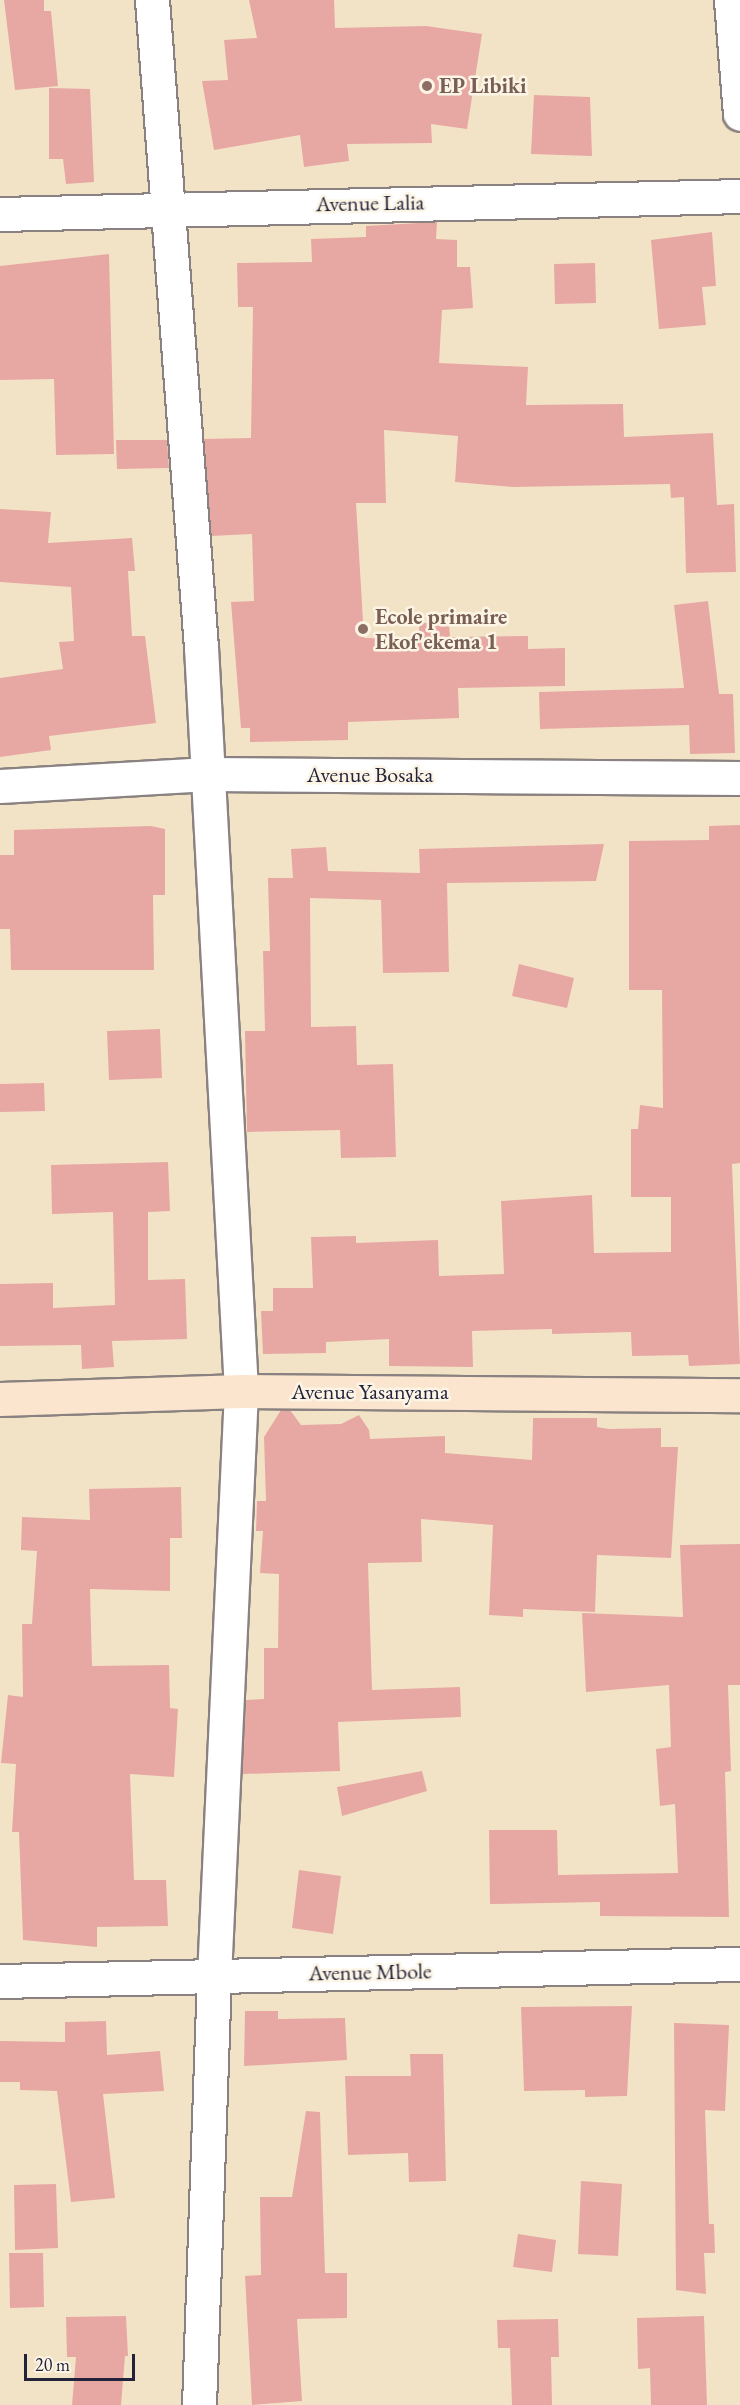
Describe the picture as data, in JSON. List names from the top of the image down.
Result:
{
  "streets": {
    "street": [
      "Avenue Lalia",
      "Avenue Bosaka",
      "Avenue Yasanyama",
      "Avenue Mbole"
    ]
  },
  "places": ["EP Libiki", "Ecole primaire Ekof'ekema 1"],
  "scale_bar": "20 m"
}
